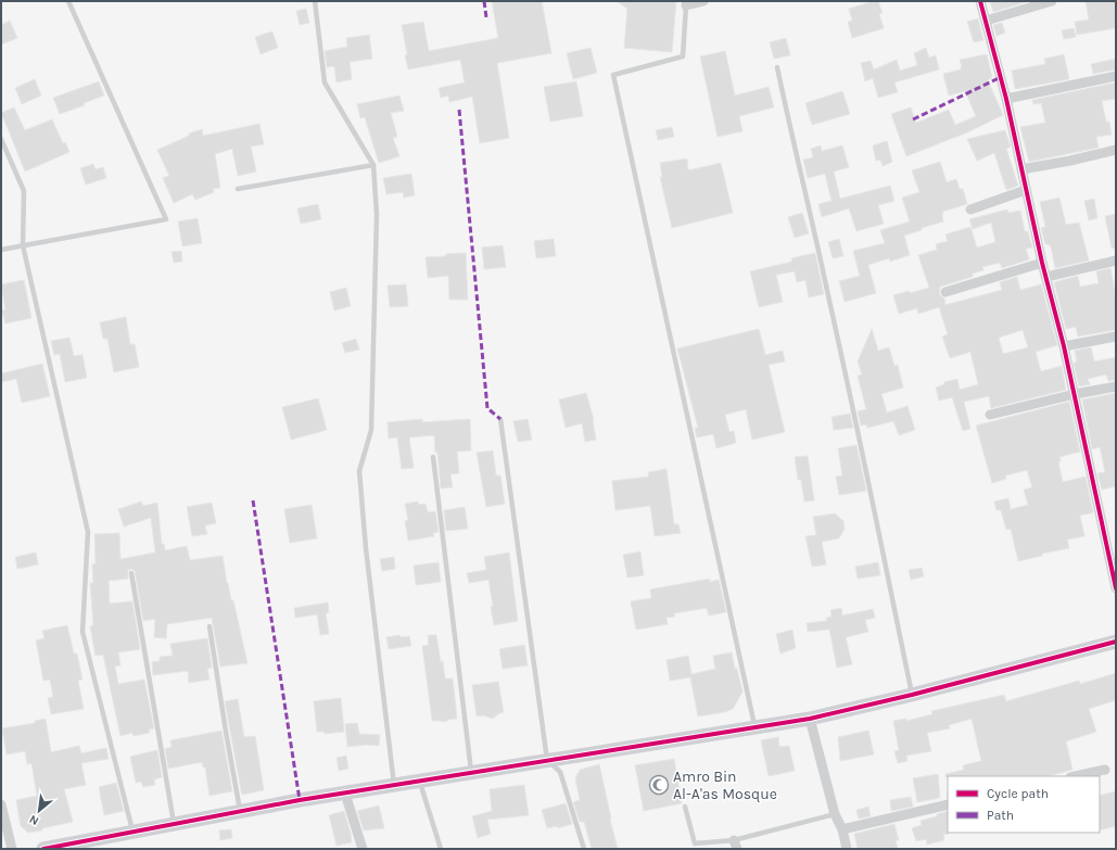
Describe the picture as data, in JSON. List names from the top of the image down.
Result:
{
  "places": {
    "mosque": ["Amro Bin Al-A'as Mosque"]
  },
  "legend": ["Cycle path", "Path"],
  "north": "bottom left"
}
